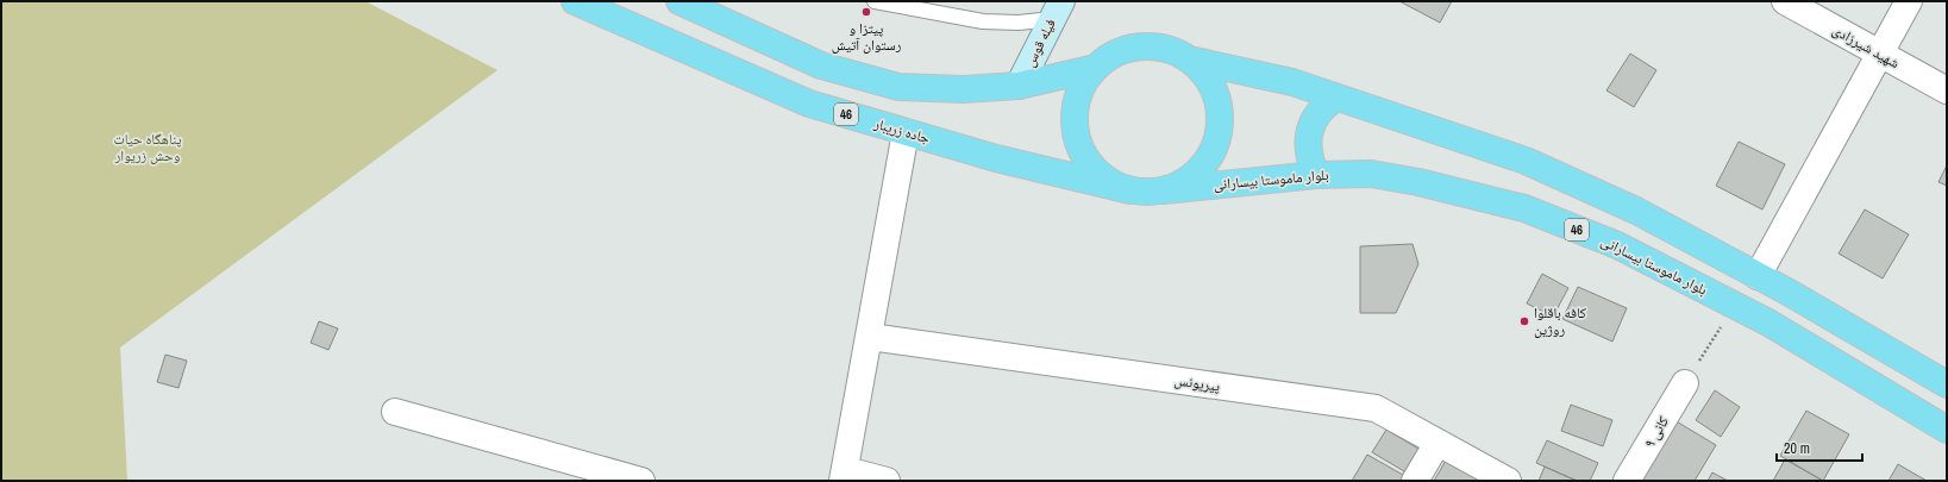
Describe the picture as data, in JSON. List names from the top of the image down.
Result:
{
  "streets": {
    "main road": ["46", "جاده زریبار", "بلوار ماموستا بیسارانی"],
    "street": [
      "فیله قوس",
      "شهید شیرزادی",
      "پیریونس",
      "کانی ۹"
    ]
  },
  "crossings": [
    ["فیله قوس", "46"],
    ["46", "جاده زریبار"],
    ["46", "بلوار ماموستا بیسارانی"],
    ["جاده زریبار", "بلوار ماموستا بیسارانی"]
  ],
  "parks": ["پناهگاه حیات وحش زریوار"],
  "places": ["پیتزا و رستوان آتیش", "کافه باقلوا روژین"],
  "scale_bar": "20 m"
}
